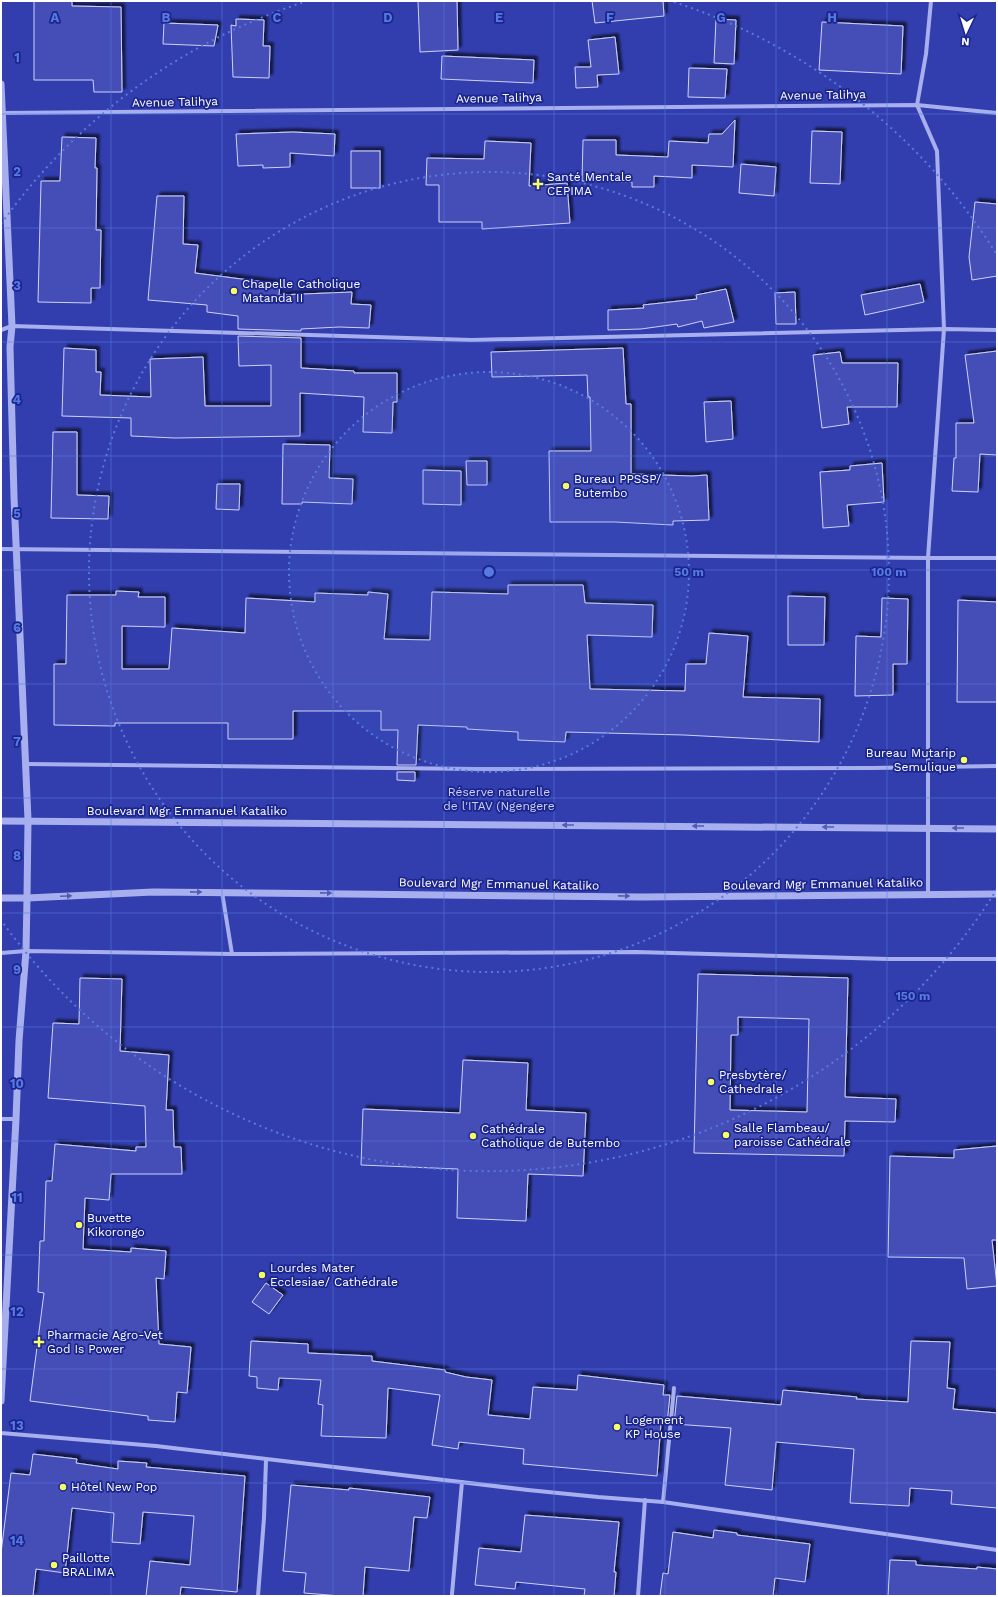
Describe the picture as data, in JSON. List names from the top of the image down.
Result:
{
  "streets": {
    "street": ["Avenue Talihya", "Boulevard Mgr Emmanuel Kataliko"]
  },
  "parks": ["Réserve naturelle de l'ITAV (Ngengere"],
  "places": {
    "health": ["Santé Mentale CEPIMA", "Pharmacie Agro-Vet God Is Power"],
    "other": [
      "Chapelle Catholique Matanda II",
      "Bureau PPSSP/ Butembo",
      "Bureau Mutarip Semulique",
      "Presbytère/ Cathedrale",
      "Salle Flambeau/ paroisse Cathédrale",
      "Cathédrale Catholique de Butembo",
      "Buvette Kikorongo",
      "Lourdes Mater Ecclesiae/ Cathédrale",
      "Logement KP House",
      "Hôtel New Pop",
      "Paillotte BRALIMA"
    ]
  },
  "north": "bottom",
  "grid": {
    "columns": [
      "A",
      "B",
      "C",
      "D",
      "E",
      "F",
      "G",
      "H"
    ],
    "rows": [
      "1",
      "2",
      "3",
      "4",
      "5",
      "6",
      "7",
      "8",
      "9",
      "10",
      "11",
      "12",
      "13",
      "14"
    ]
  },
  "rings": ["50 m", "100 m", "150 m"]
}
